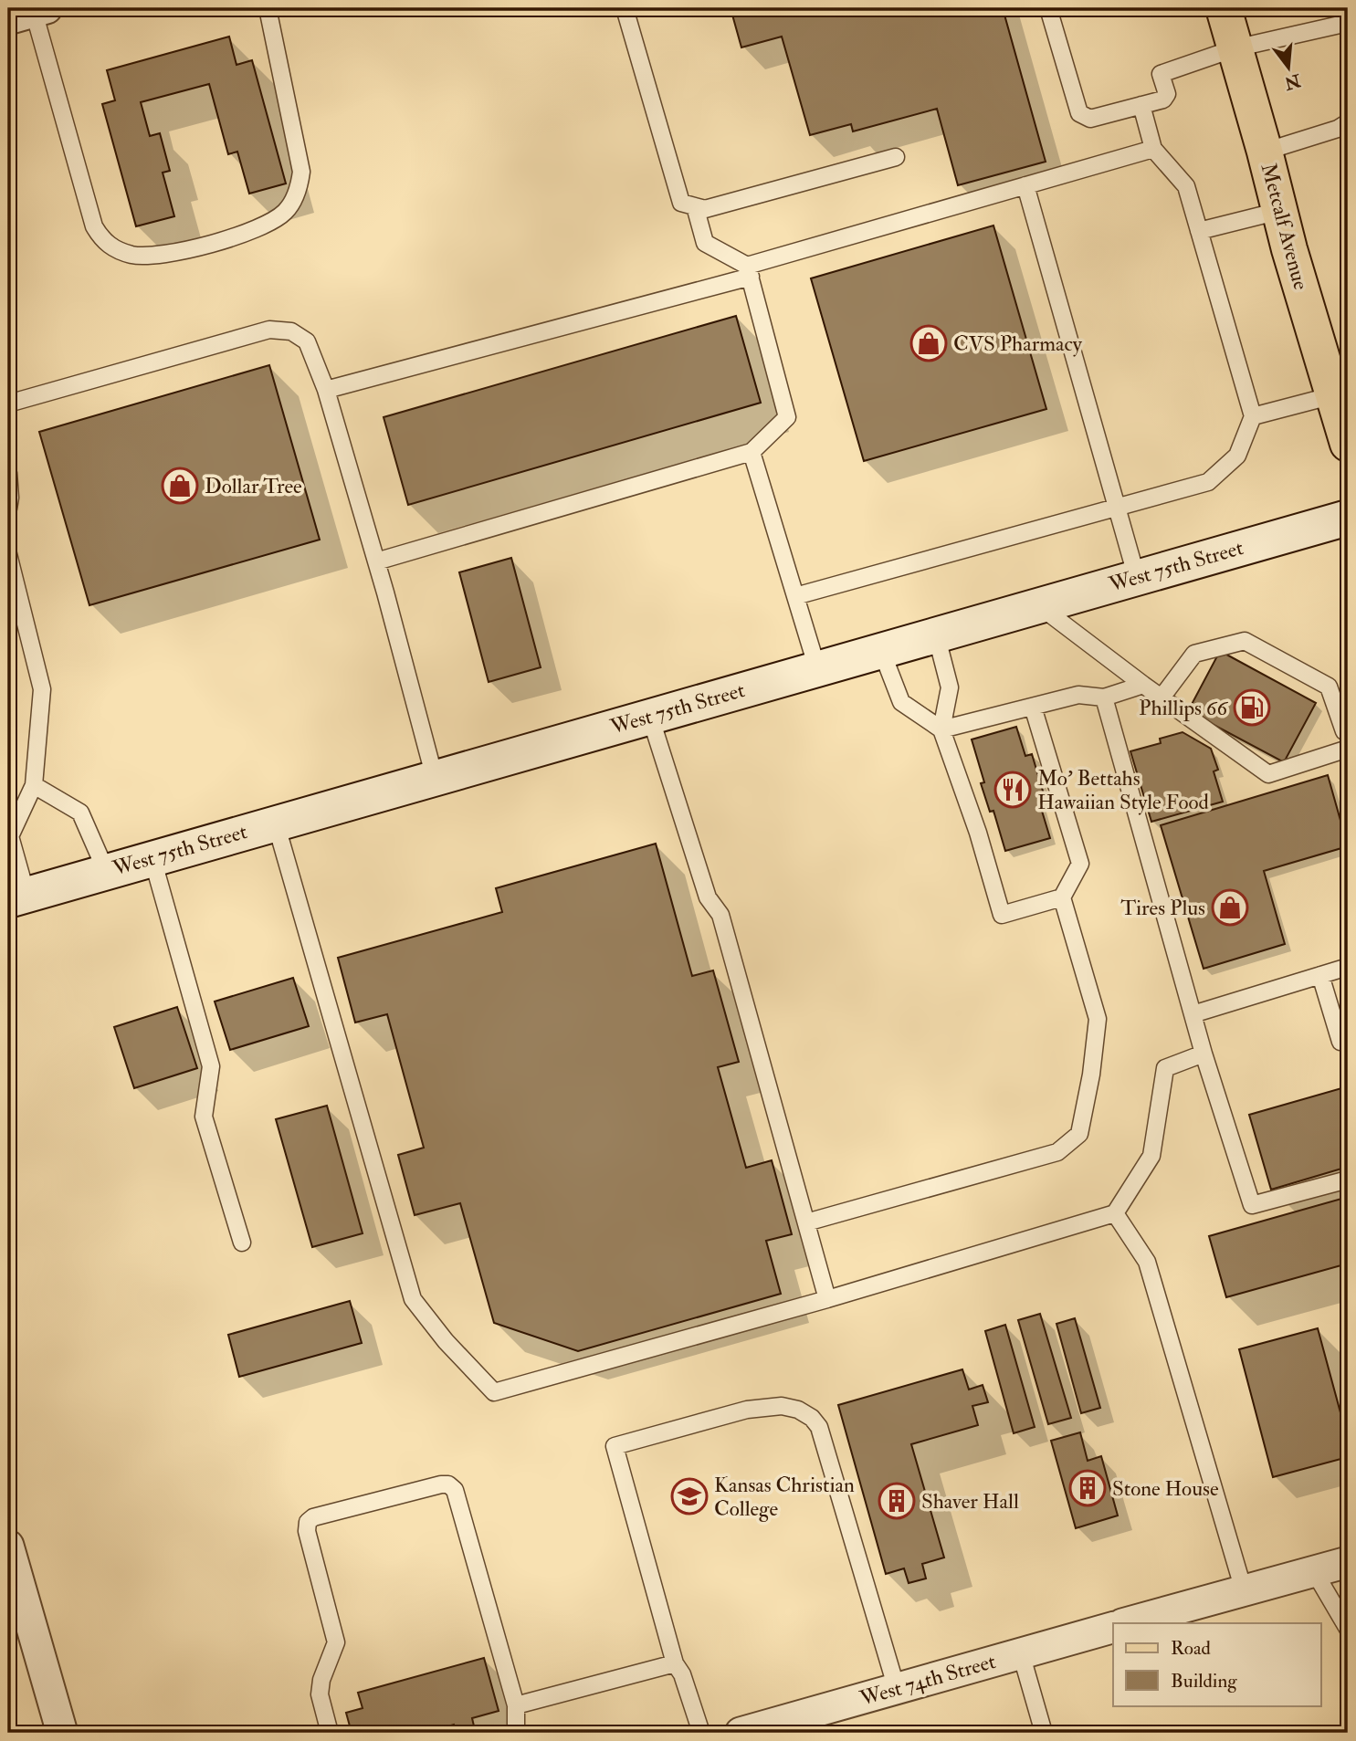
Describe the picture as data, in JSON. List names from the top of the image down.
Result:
{
  "streets": {
    "main road": ["Metcalf Avenue", "West 75th Street"],
    "street": ["West 74th Street"]
  },
  "places": {
    "shop": ["CVS Pharmacy", "Dollar Tree", "Tires Plus"],
    "fuel station": ["Phillips 66"],
    "restaurant": ["Mo' Bettahs Hawaiian Style Food"],
    "building": ["Stone House", "Shaver Hall"],
    "school or university": ["Kansas Christian College"]
  },
  "legend": ["Road", "Building"],
  "north": "bottom"
}
